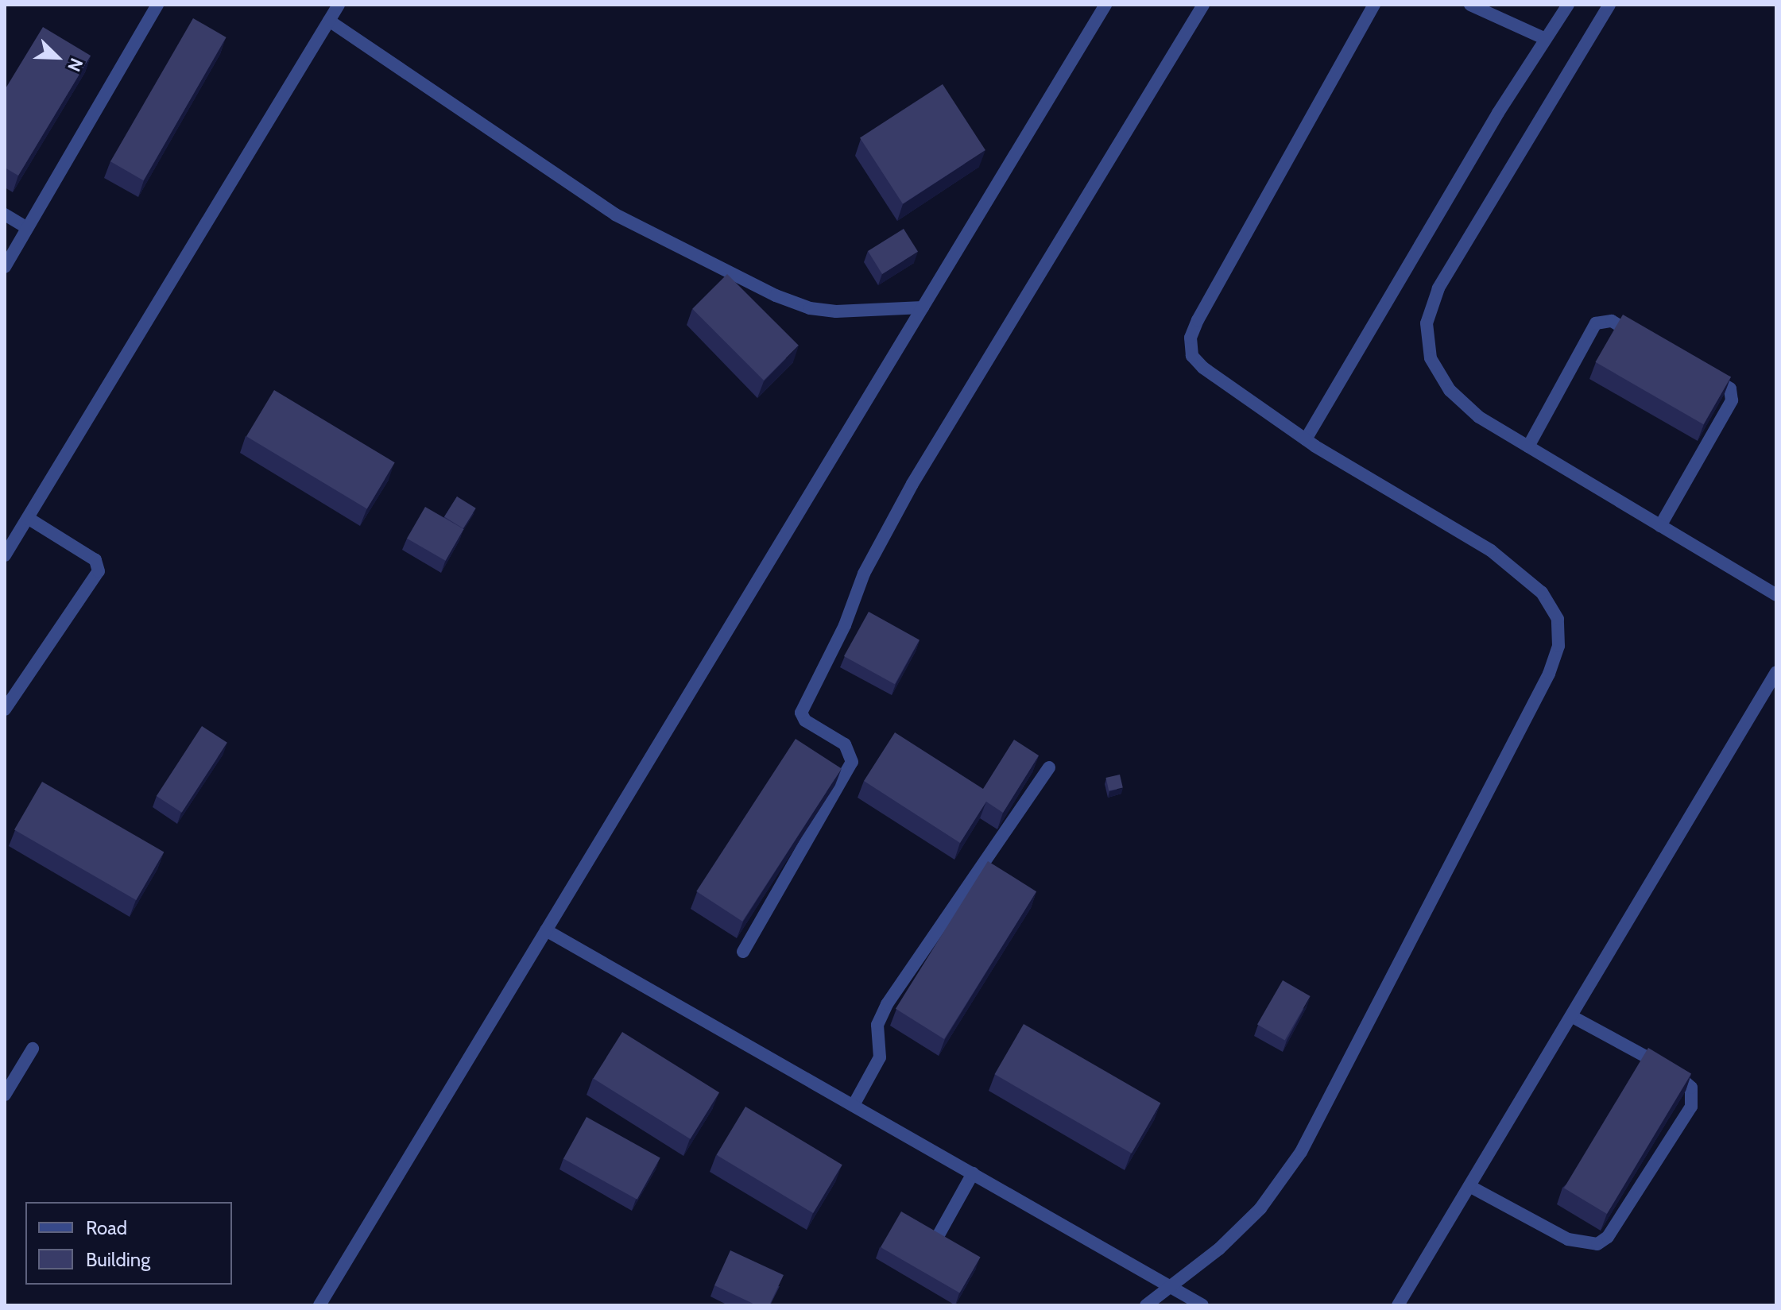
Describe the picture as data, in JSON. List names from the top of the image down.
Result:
{
  "legend": ["Road", "Building"],
  "north": "bottom right"
}
